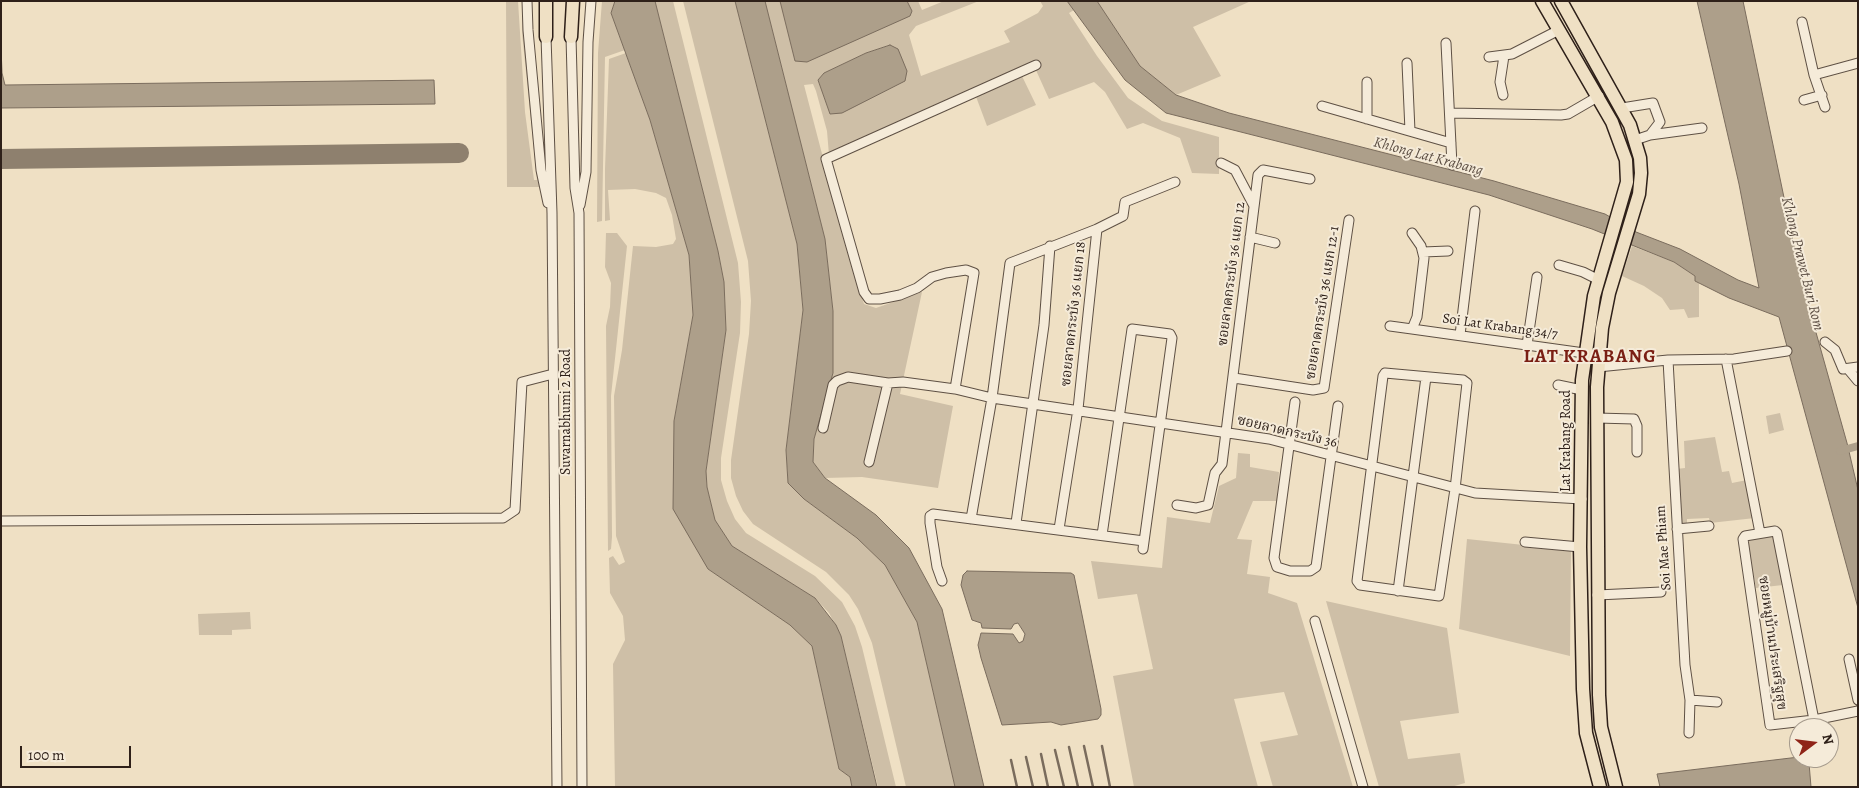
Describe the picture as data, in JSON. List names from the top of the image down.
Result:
{
  "streets": {
    "main road": ["Lat Krabang Road"],
    "street": [
      "ซอยลาดกระบัง 36 แยก 12",
      "ซอยลาดกระบัง 36 แยก 12-1",
      "ซอยลาดกระบัง 36 แยก 18",
      "Soi Lat Krabang 34/7",
      "Suvarnabhumi 2 Road",
      "ซอยลาดกระบัง 36",
      "Soi Mae Phiam",
      "ซอยหมู่บ้านประเสริฐสุข"
    ]
  },
  "crossings": [
    ["ซอยลาดกระบัง 36 แยก 12", "ซอยลาดกระบัง 36 แยก 12-1"],
    ["ซอยลาดกระบัง 36 แยก 12", "ซอยลาดกระบัง 36"],
    ["ซอยลาดกระบัง 36 แยก 18", "ซอยลาดกระบัง 36"],
    ["Soi Lat Krabang 34/7", "Lat Krabang Road"],
    ["ซอยลาดกระบัง 36", "Lat Krabang Road"]
  ],
  "districts": ["LAT KRABANG"],
  "water": ["Khlong Lat Krabang", "Khlong Prawet Buri Rom"],
  "scale_bar": "100 m",
  "north": "right"
}
